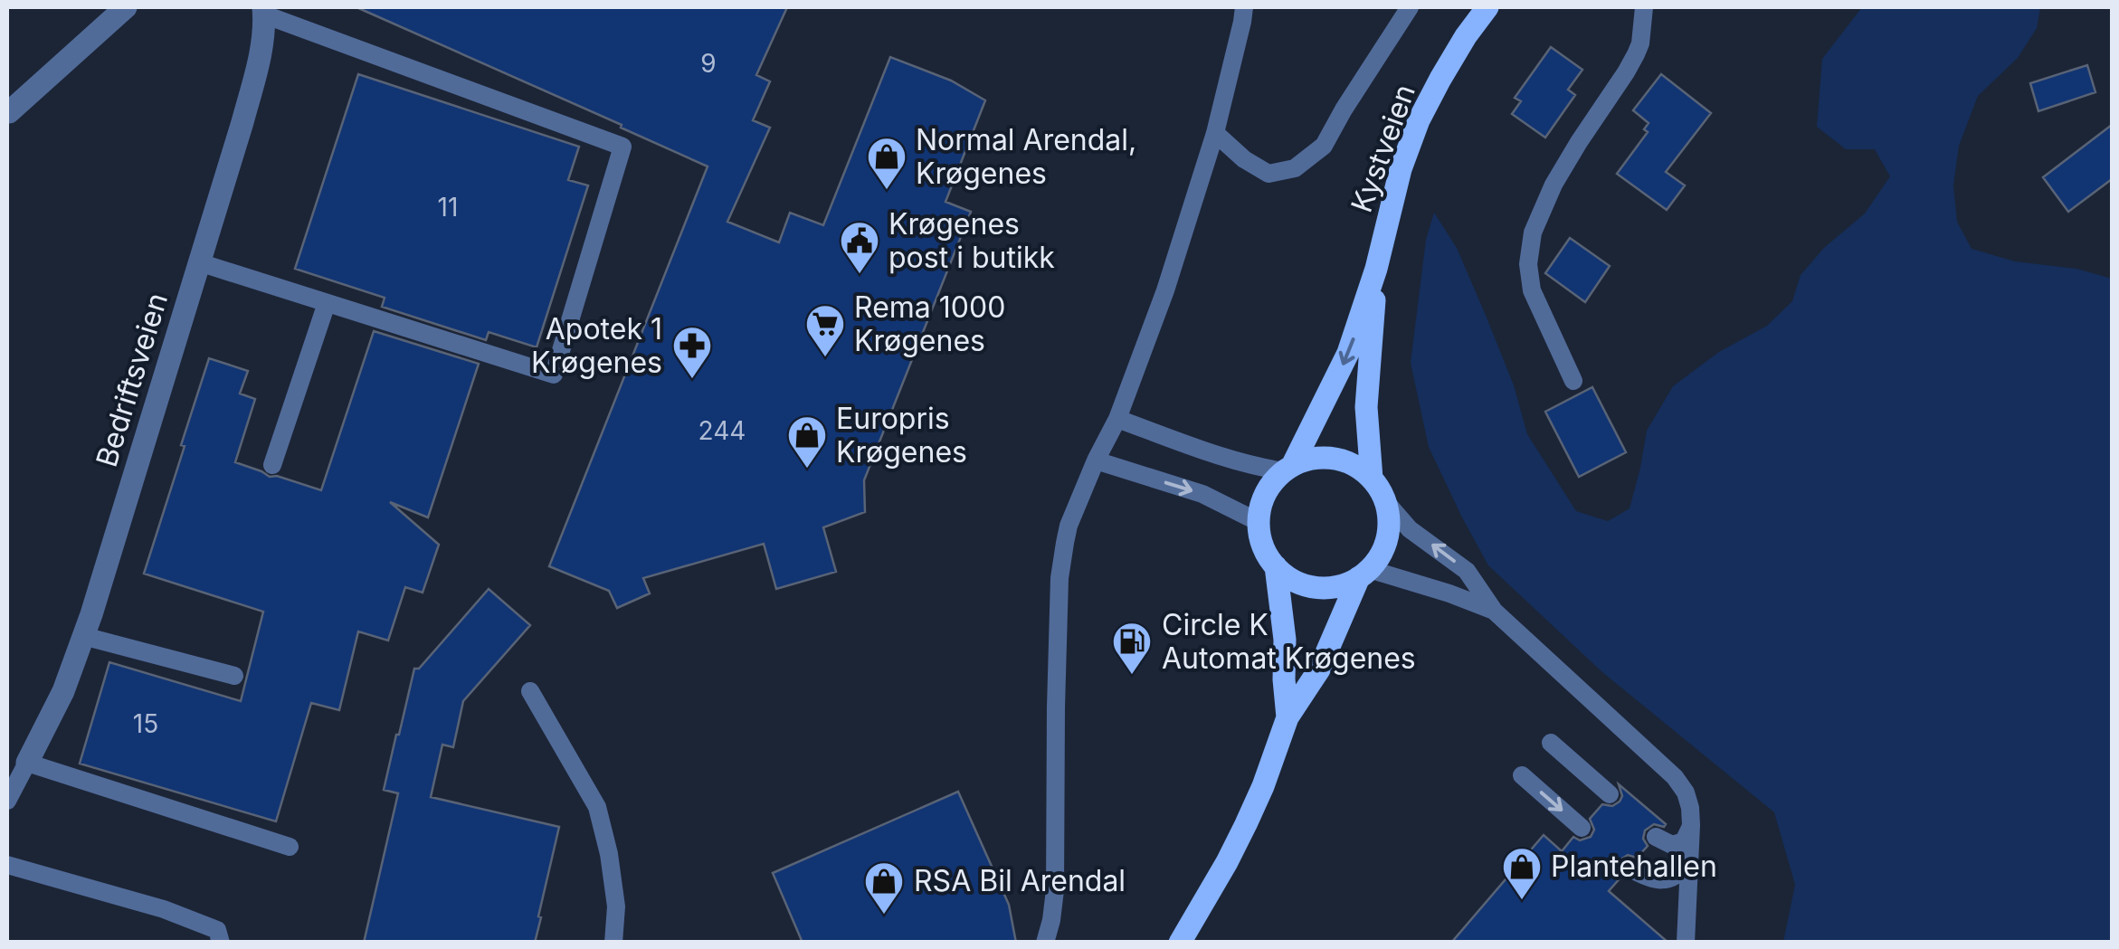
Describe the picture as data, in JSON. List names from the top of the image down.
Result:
{
  "streets": {
    "main road": ["Kystveien"],
    "street": ["Bedriftsveien"]
  },
  "places": {
    "shop": [
      "Normal Arendal, Krøgenes",
      "Europris Krøgenes",
      "Plantehallen",
      "RSA Bil Arendal"
    ],
    "public building": ["Krøgenes post i butikk"],
    "supermarket": ["Rema 1000 Krøgenes"],
    "pharmacy": ["Apotek 1 Krøgenes"],
    "fuel station": ["Circle K Automat Krøgenes"]
  },
  "house_numbers": [
    "9",
    "11",
    "244",
    "15"
  ]
}
